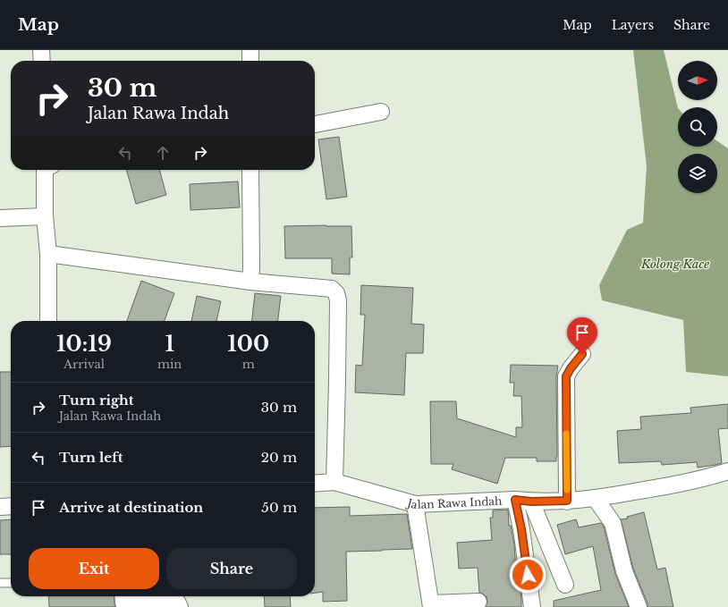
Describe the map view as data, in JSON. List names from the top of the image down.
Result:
{
  "streets": {
    "street": ["Jalan Rawa Indah"]
  },
  "water": ["Kolong Kace"],
  "north": "right",
  "page": {
    "header": "Map",
    "nav": ["Map", "Layers", "Share"],
    "turn": ["30 m", "Jalan Rawa Indah"],
    "eta": [
      "10:19",
      "Arrival",
      "1",
      "min",
      "100",
      "m"
    ],
    "list": [
      {
        "name": "Turn right",
        "note": "Jalan Rawa Indah",
        "value": "30 m"
      },
      {
        "name": "Turn left",
        "value": "20 m"
      },
      {
        "name": "Arrive at destination",
        "value": "50 m"
      }
    ],
    "buttons": ["Exit", "Share"]
  }
}
